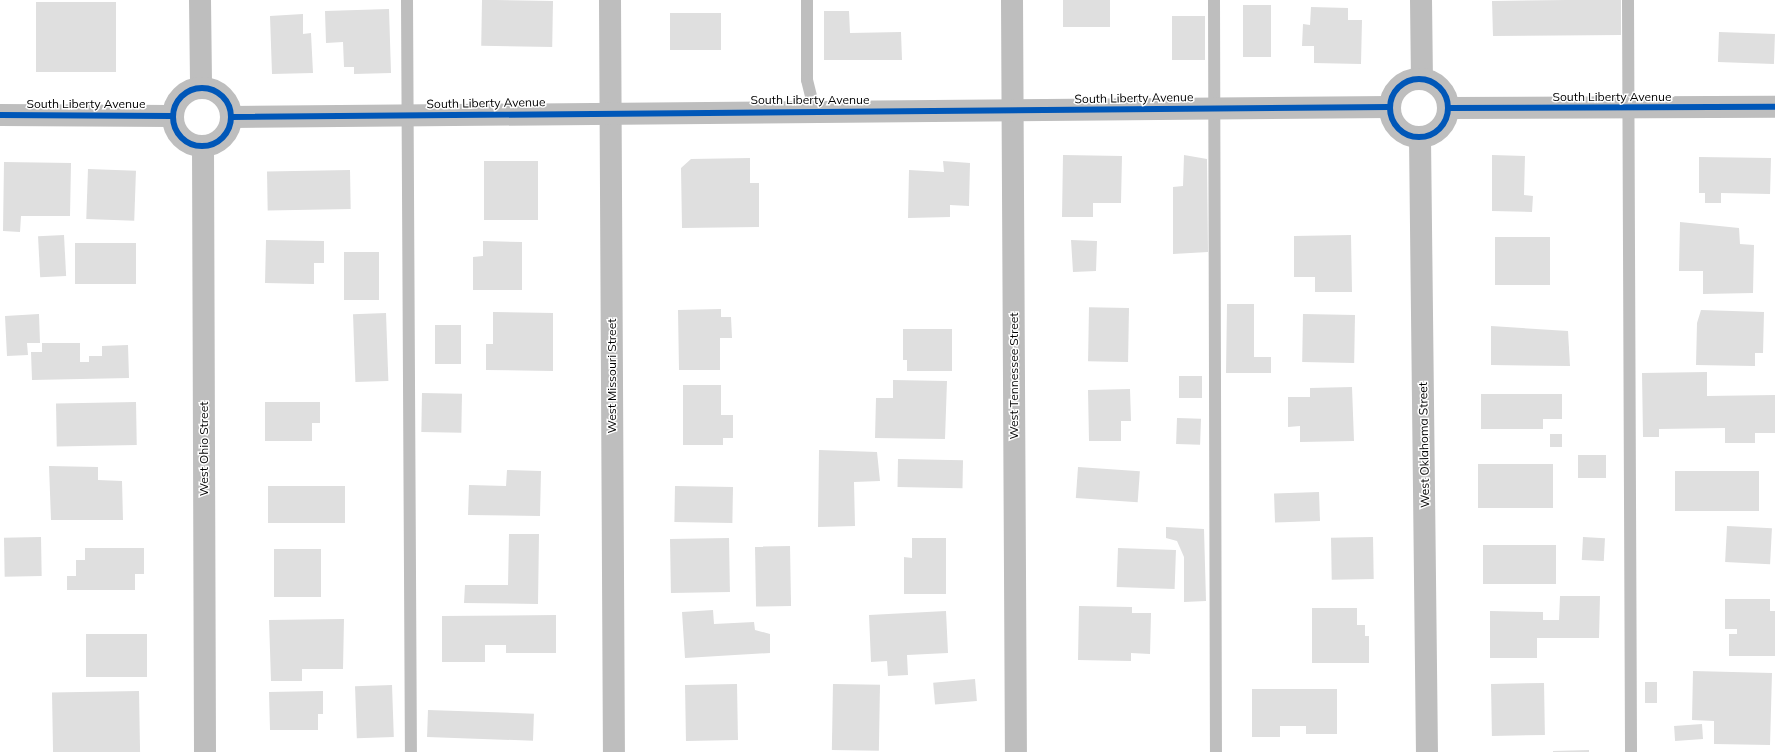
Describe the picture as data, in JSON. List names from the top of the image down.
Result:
{
  "streets": {
    "street": [
      "South Liberty Avenue",
      "West Missouri Street",
      "West Tennessee Street",
      "West Oklahoma Street",
      "West Ohio Street"
    ]
  },
  "crossings": [
    ["South Liberty Avenue", "West Missouri Street"],
    ["South Liberty Avenue", "West Tennessee Street"],
    ["South Liberty Avenue", "West Oklahoma Street"],
    ["South Liberty Avenue", "West Ohio Street"]
  ]
}
